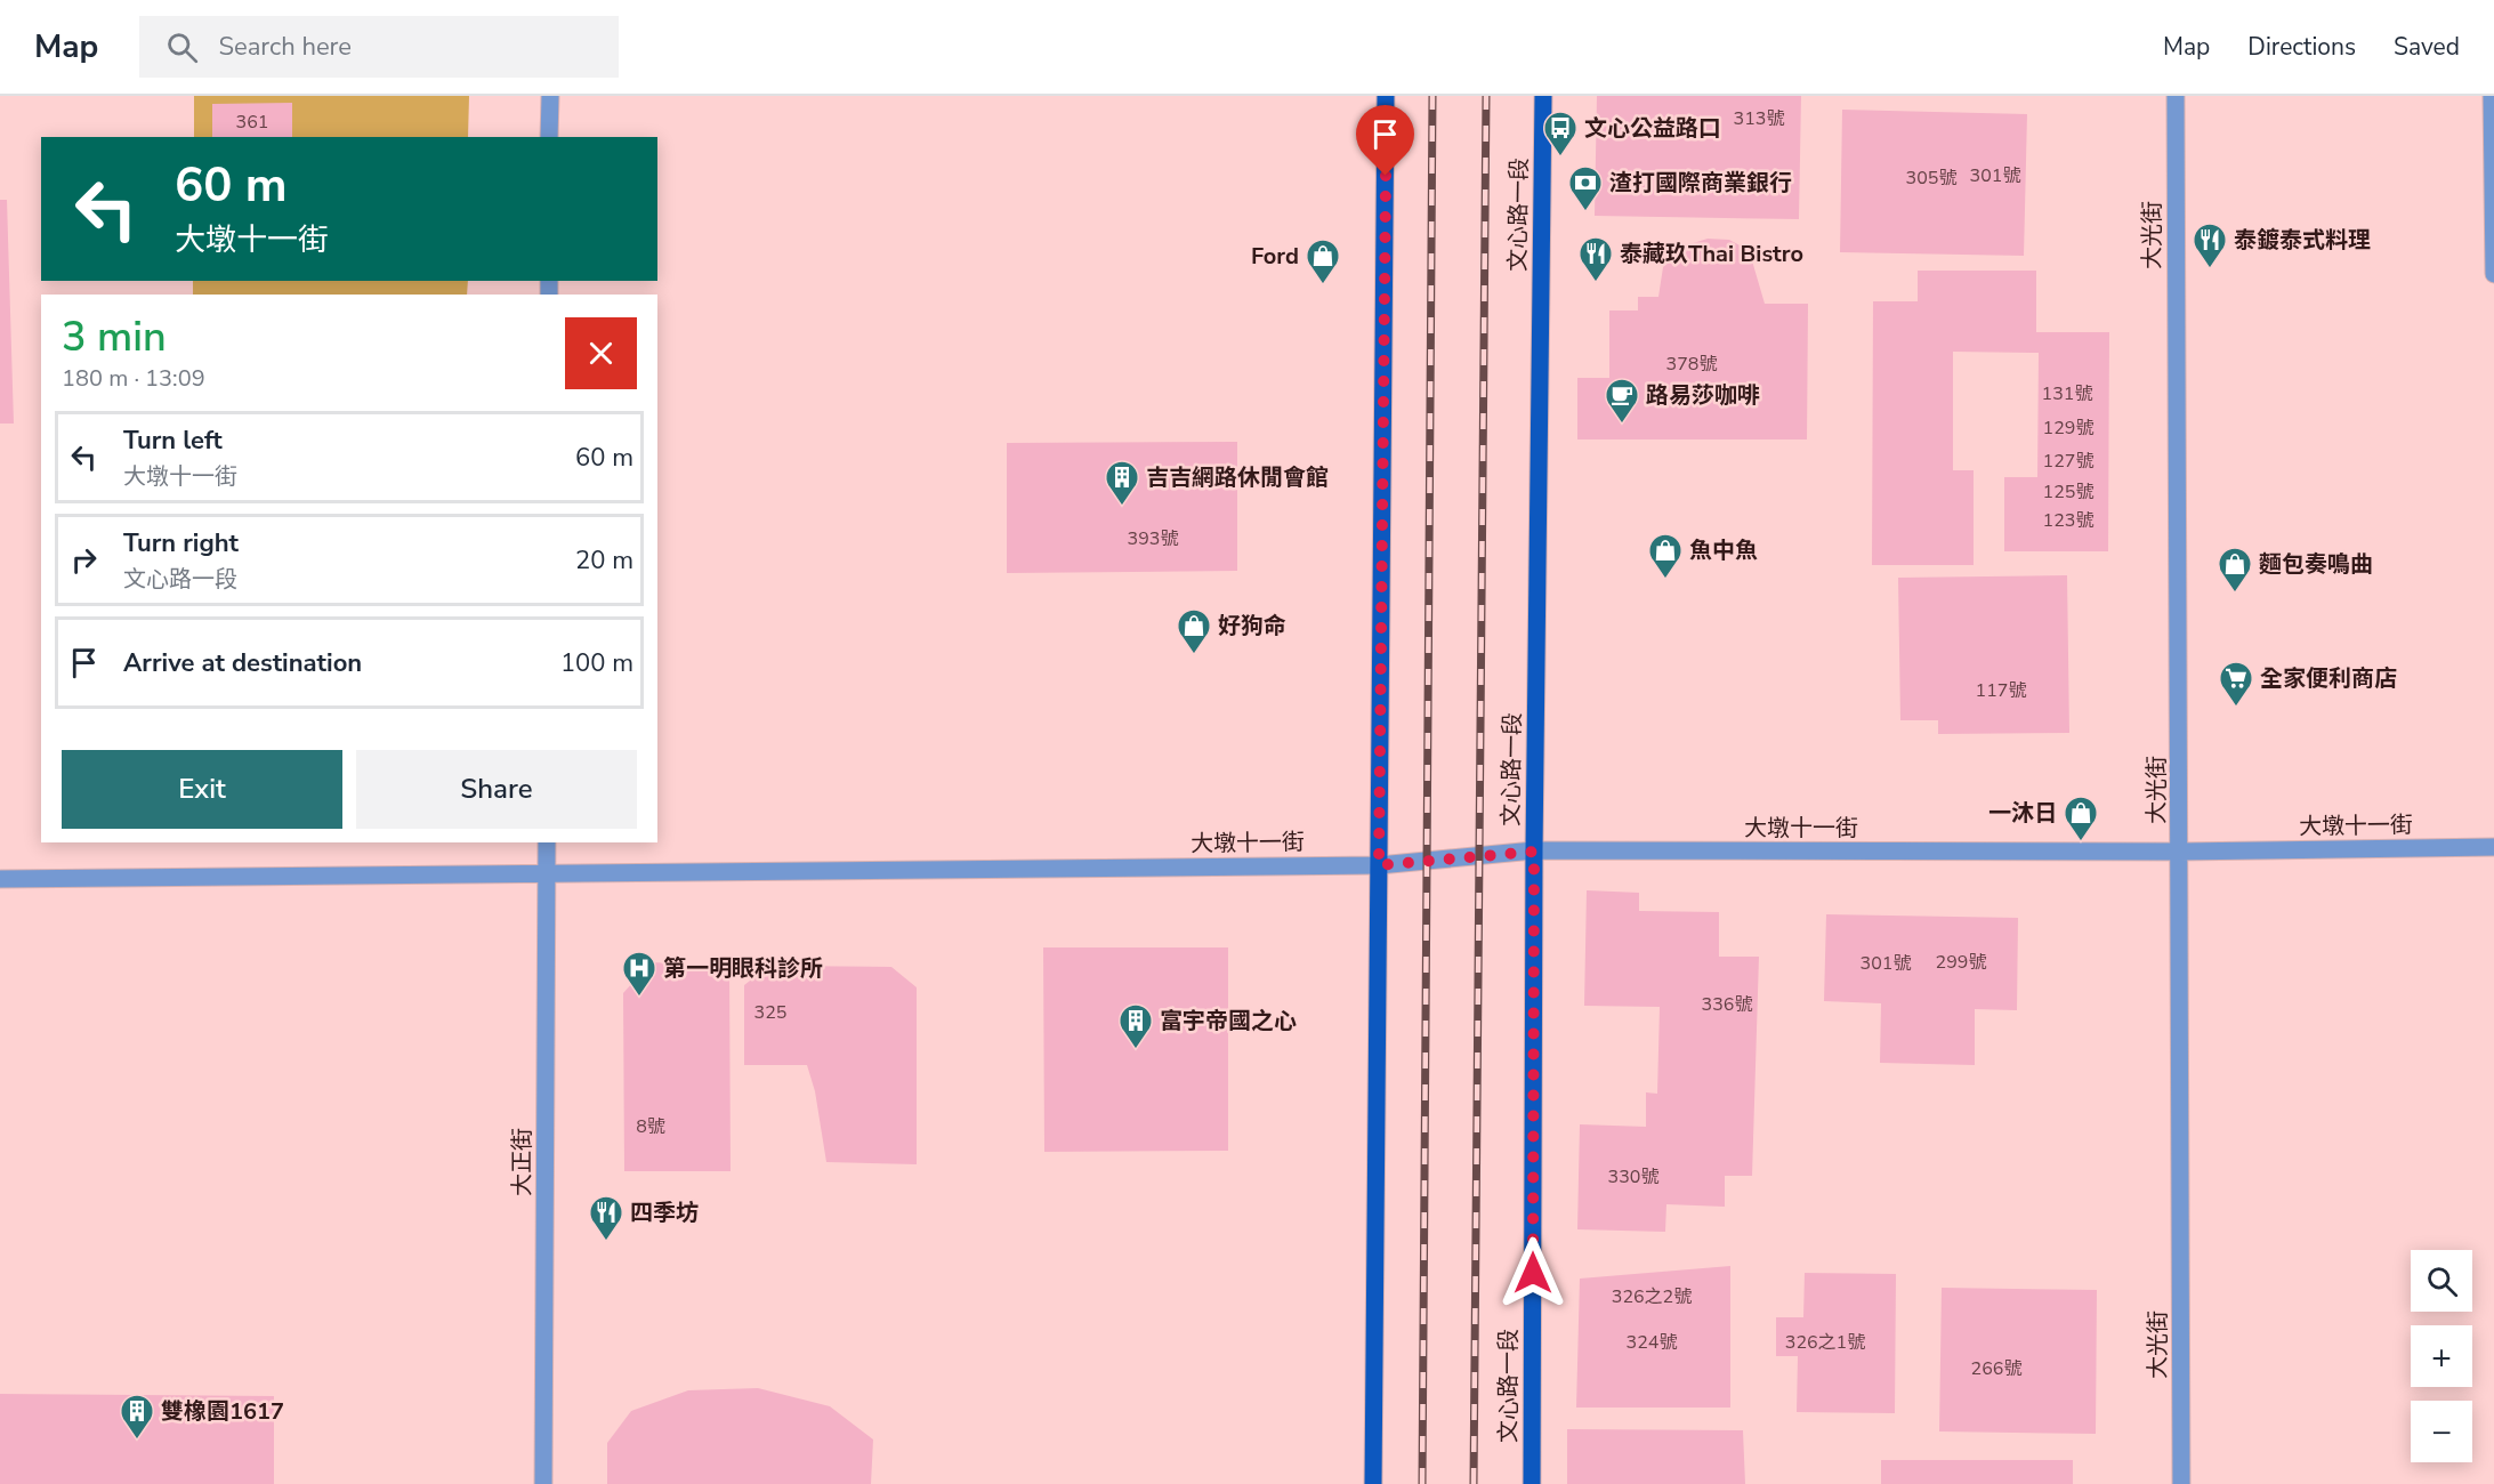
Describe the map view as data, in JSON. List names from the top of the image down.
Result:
{
  "streets": {
    "main road": ["文心路一段"],
    "street": ["大光街", "大墩十一街", "大正街"]
  },
  "crossings": [
    ["文心路一段", "大墩十一街"],
    ["大光街", "大墩十一街"],
    ["大墩十一街", "大正街"]
  ],
  "places": {
    "bus stop": ["文心公益路口"],
    "bank": ["渣打國際商業銀行"],
    "restaurant": ["泰鍍泰式料理", "泰藏玖Thai Bistro", "四季坊"],
    "shop": [
      "Ford",
      "魚中魚",
      "麵包奏鳴曲",
      "好狗命",
      "一沐日"
    ],
    "cafe": ["路易莎咖啡"],
    "building": ["吉吉網路休閒會館", "富宇帝國之心", "雙橡園1617"],
    "supermarket": ["全家便利商店"],
    "hospital": ["第一明眼科診所"]
  },
  "house_numbers": [
    "313號",
    "361",
    "301號",
    "305號",
    "378號",
    "131號",
    "129號",
    "127號",
    "125號",
    "123號",
    "393號",
    "117號",
    "299號",
    "301號",
    "336號",
    "325",
    "8號",
    "330號",
    "326之2號",
    "324號",
    "326之1號",
    "266號"
  ],
  "page": {
    "header": "Map",
    "search": "Search here",
    "nav": ["Map", "Directions", "Saved"],
    "turn": ["60 m", "大墩十一街"],
    "heading": ["3 min", "180 m · 13:09"],
    "list": [
      {
        "name": "Turn left",
        "note": "大墩十一街",
        "value": "60 m"
      },
      {
        "name": "Turn right",
        "note": "文心路一段",
        "value": "20 m"
      },
      {
        "name": "Arrive at destination",
        "value": "100 m"
      }
    ],
    "buttons": ["Exit", "Share"],
    "map_buttons": ["+", "−"]
  }
}
